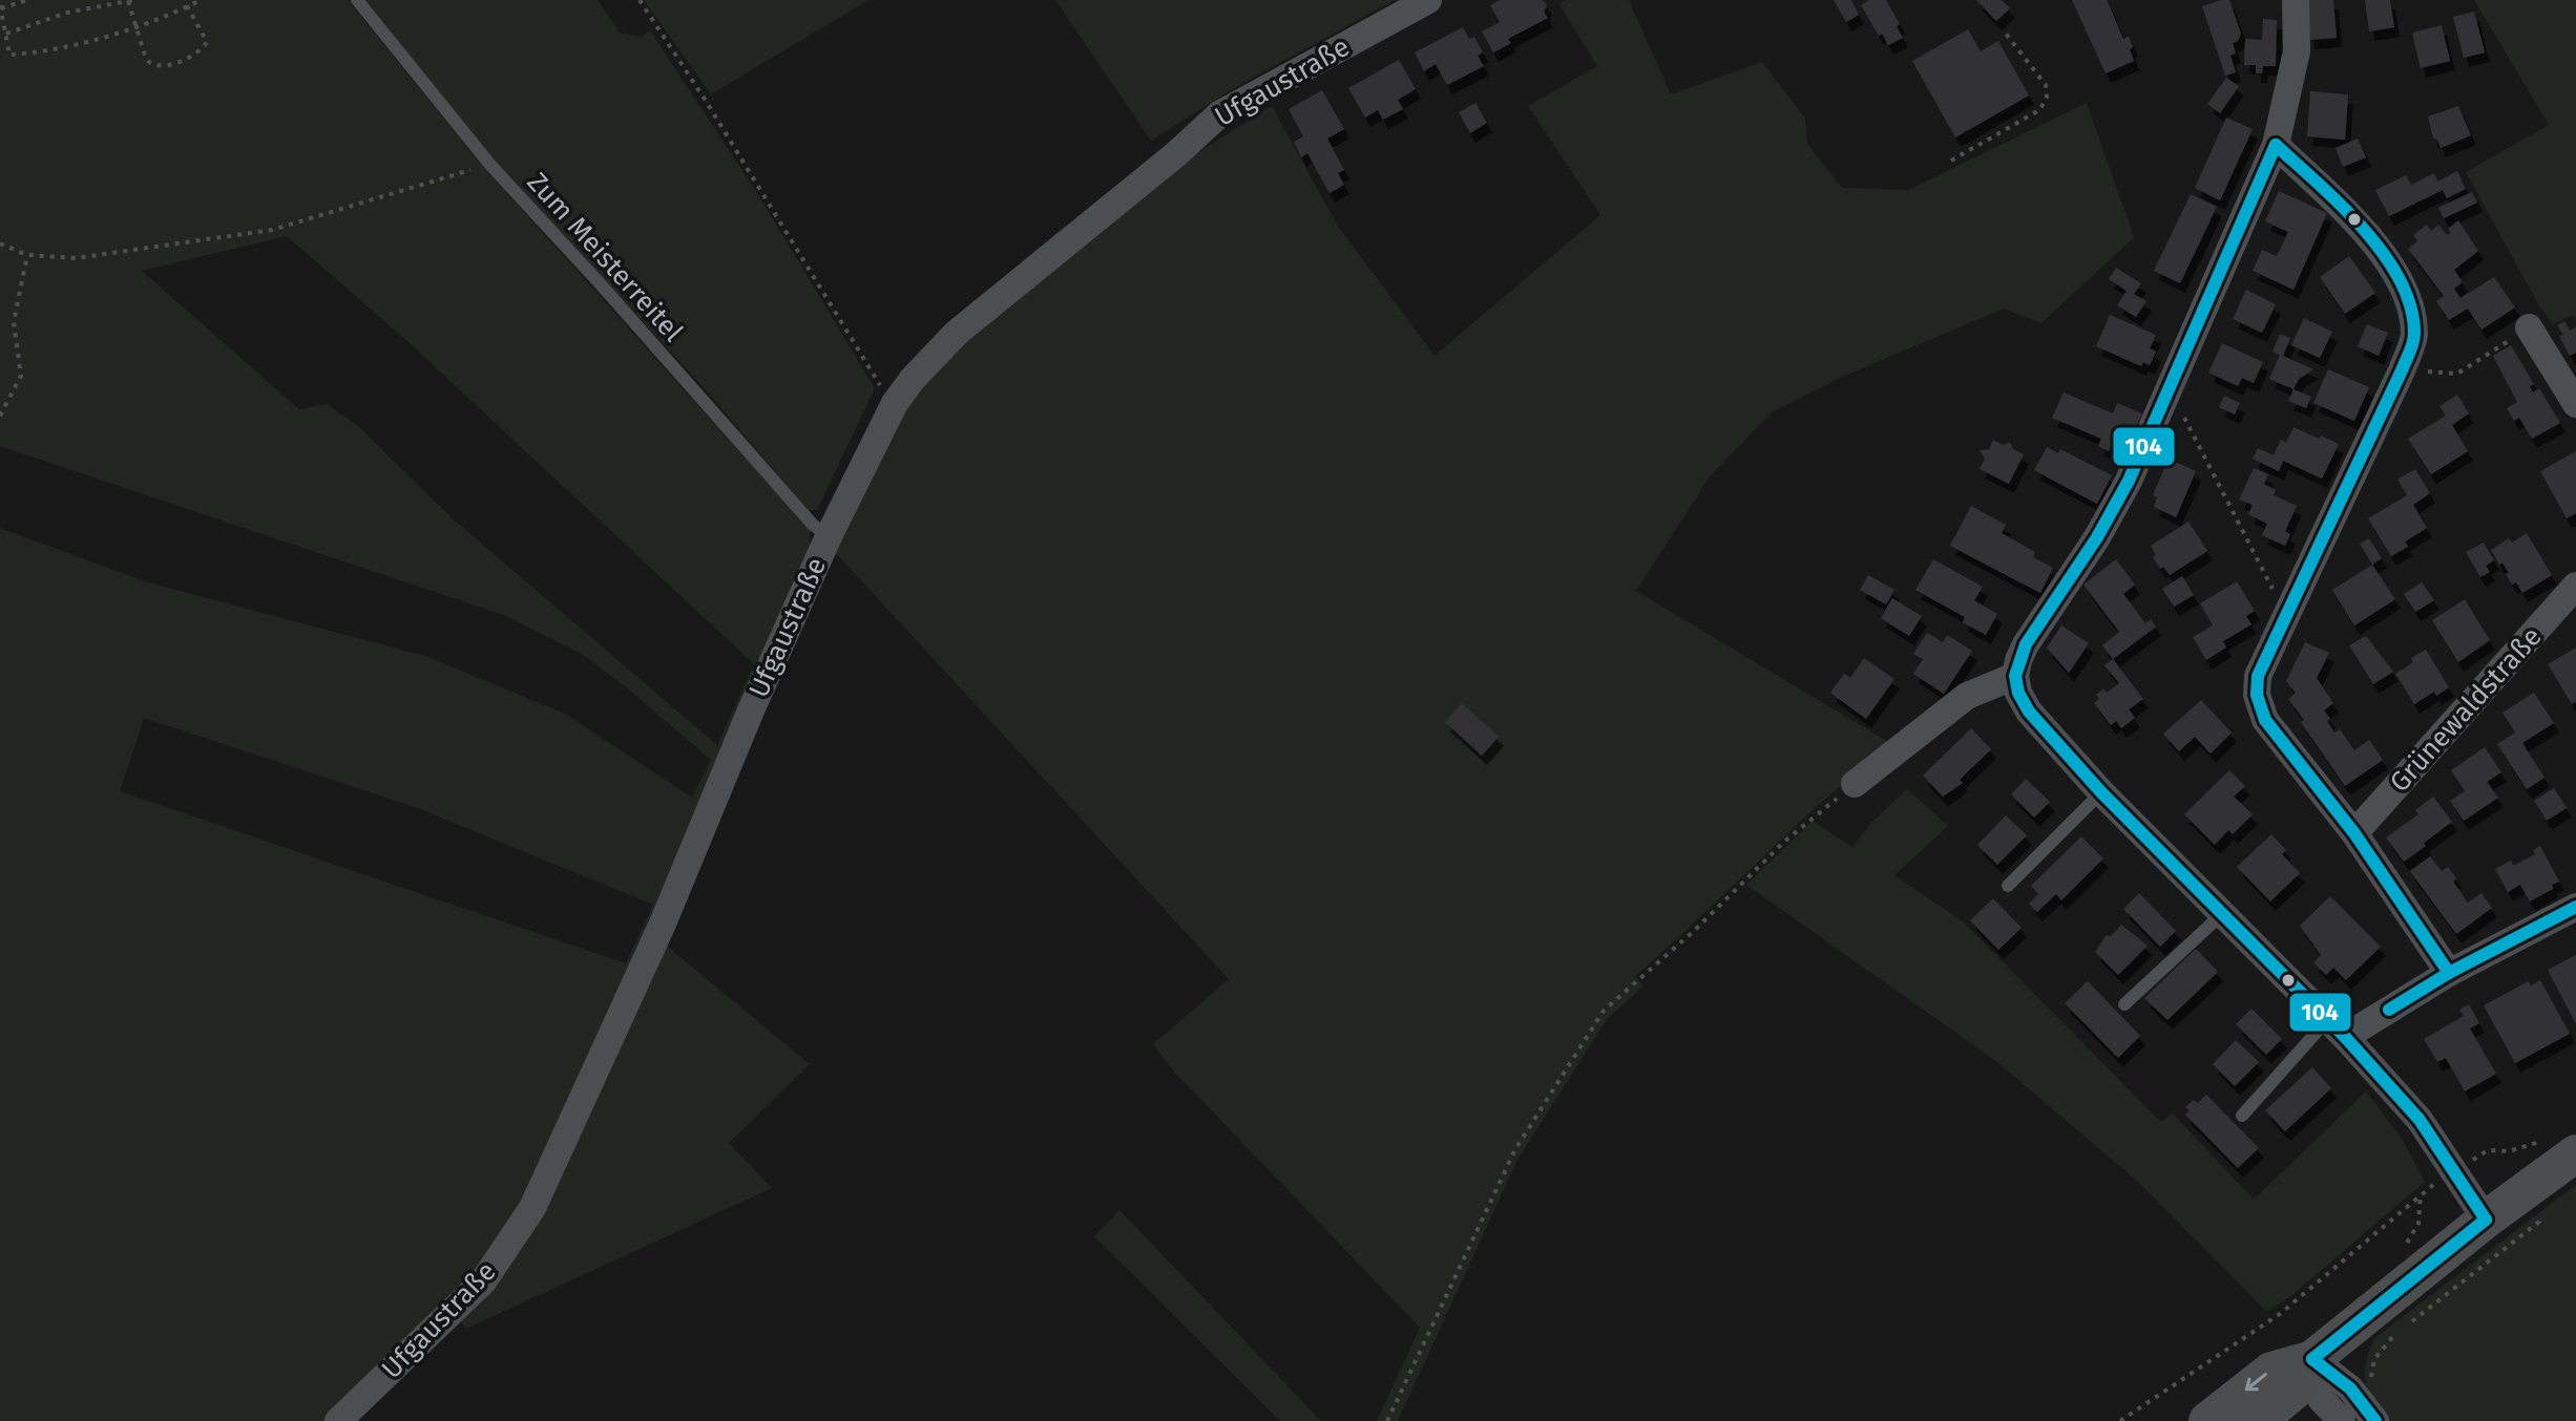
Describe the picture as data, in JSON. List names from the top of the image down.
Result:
{
  "streets": {
    "street": ["Ufgaustraße", "Grünewaldstraße"],
    "lane": ["Zum Meisterreitel"]
  },
  "crossings": [
    ["Ufgaustraße", "Zum Meisterreitel"]
  ],
  "lines": ["transit line 104"]
}
